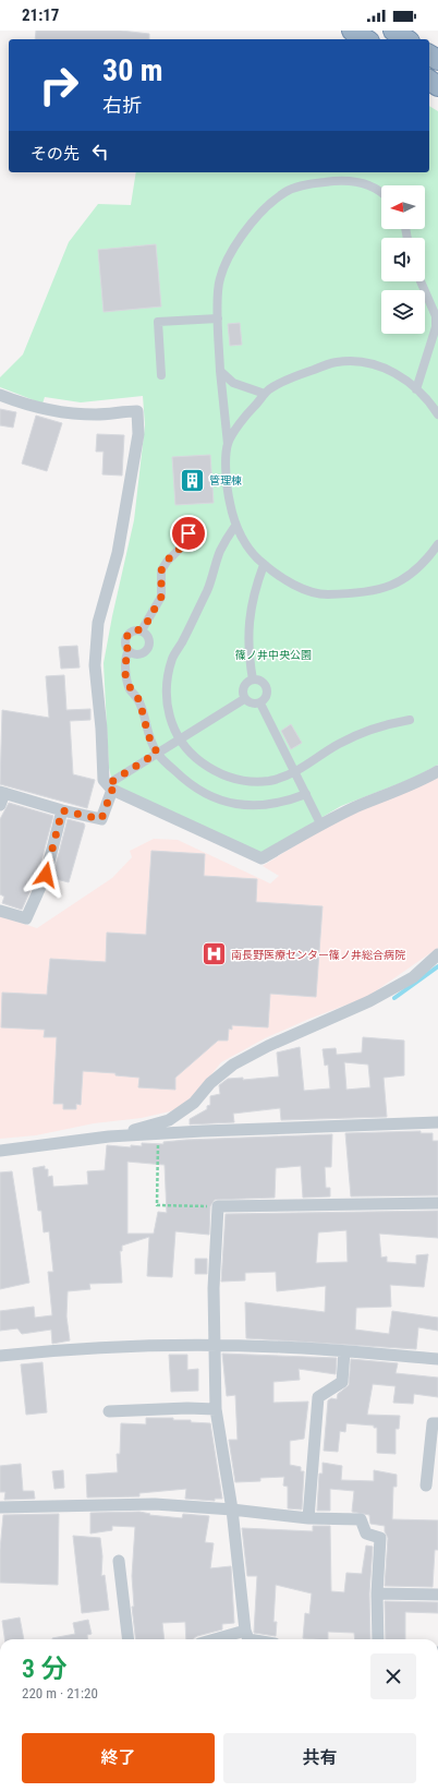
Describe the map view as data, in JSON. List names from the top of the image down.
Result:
{
  "parks": ["篠ノ井中央公園"],
  "places": {
    "building": ["管理棟"],
    "hospital": ["南長野医療センター篠ノ井総合病院"]
  },
  "north": "left",
  "page": {
    "status": "21:17",
    "turn": ["30 m", "右折"],
    "then": "その先",
    "heading": ["3 分", "220 m · 21:20"],
    "buttons": ["終了", "共有"]
  }
}
